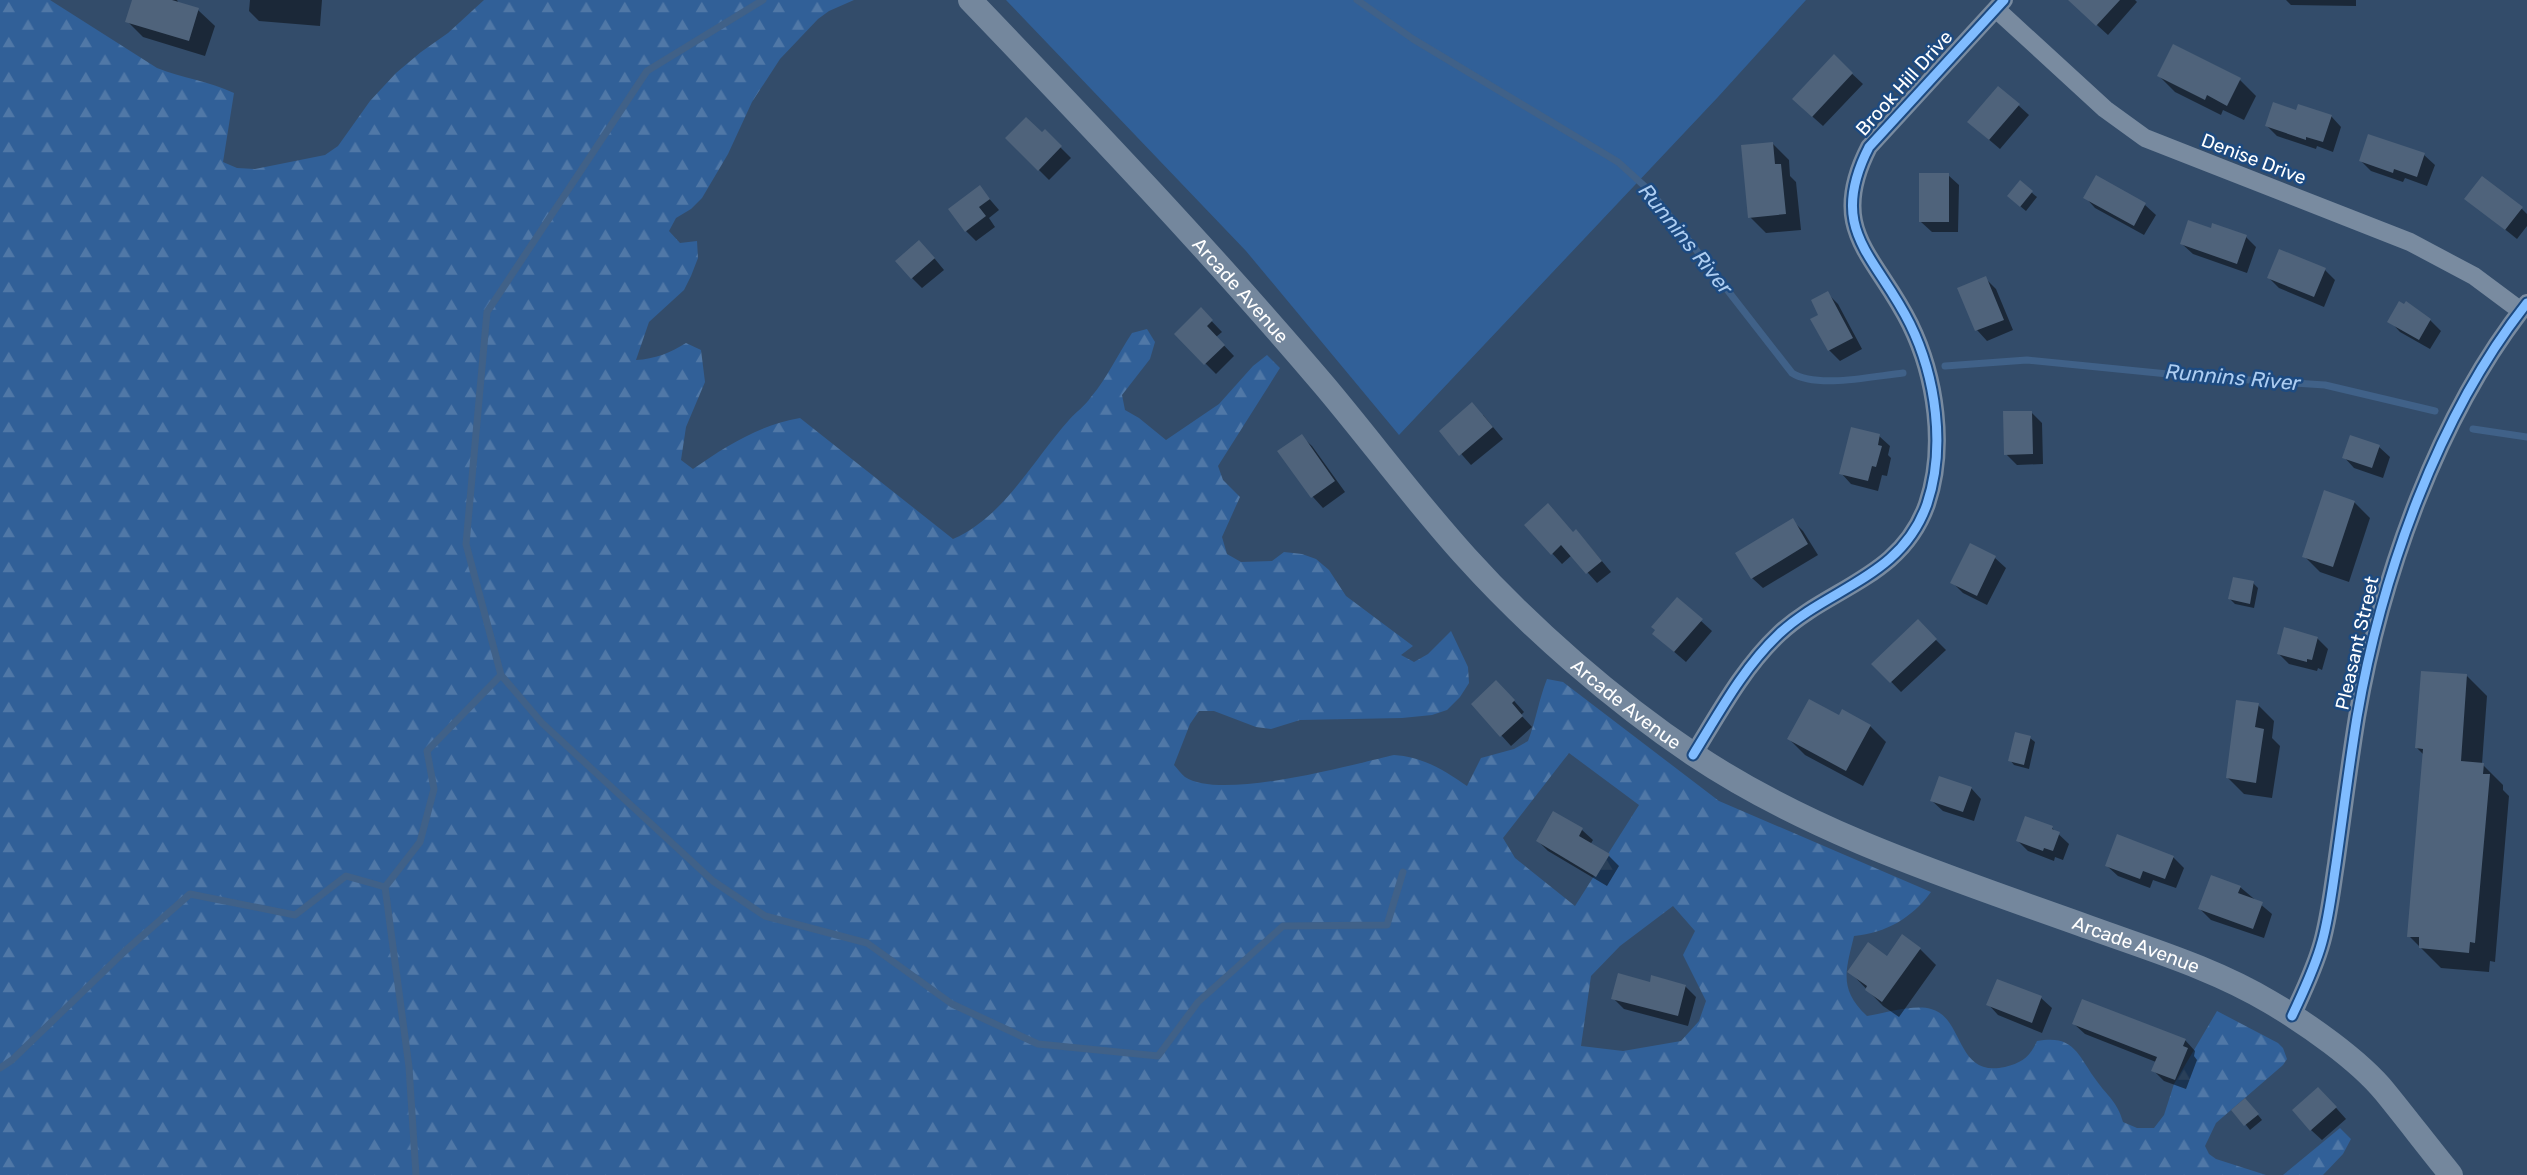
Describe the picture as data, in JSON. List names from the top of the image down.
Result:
{
  "streets": {
    "main road": ["Arcade Avenue"],
    "street": ["Brook Hill Drive", "Denise Drive", "Pleasant Street"]
  },
  "crossings": [
    ["Brook Hill Drive", "Denise Drive"],
    ["Brook Hill Drive", "Arcade Avenue"],
    ["Denise Drive", "Pleasant Street"],
    ["Arcade Avenue", "Pleasant Street"]
  ],
  "water": ["Runnins River"]
}
